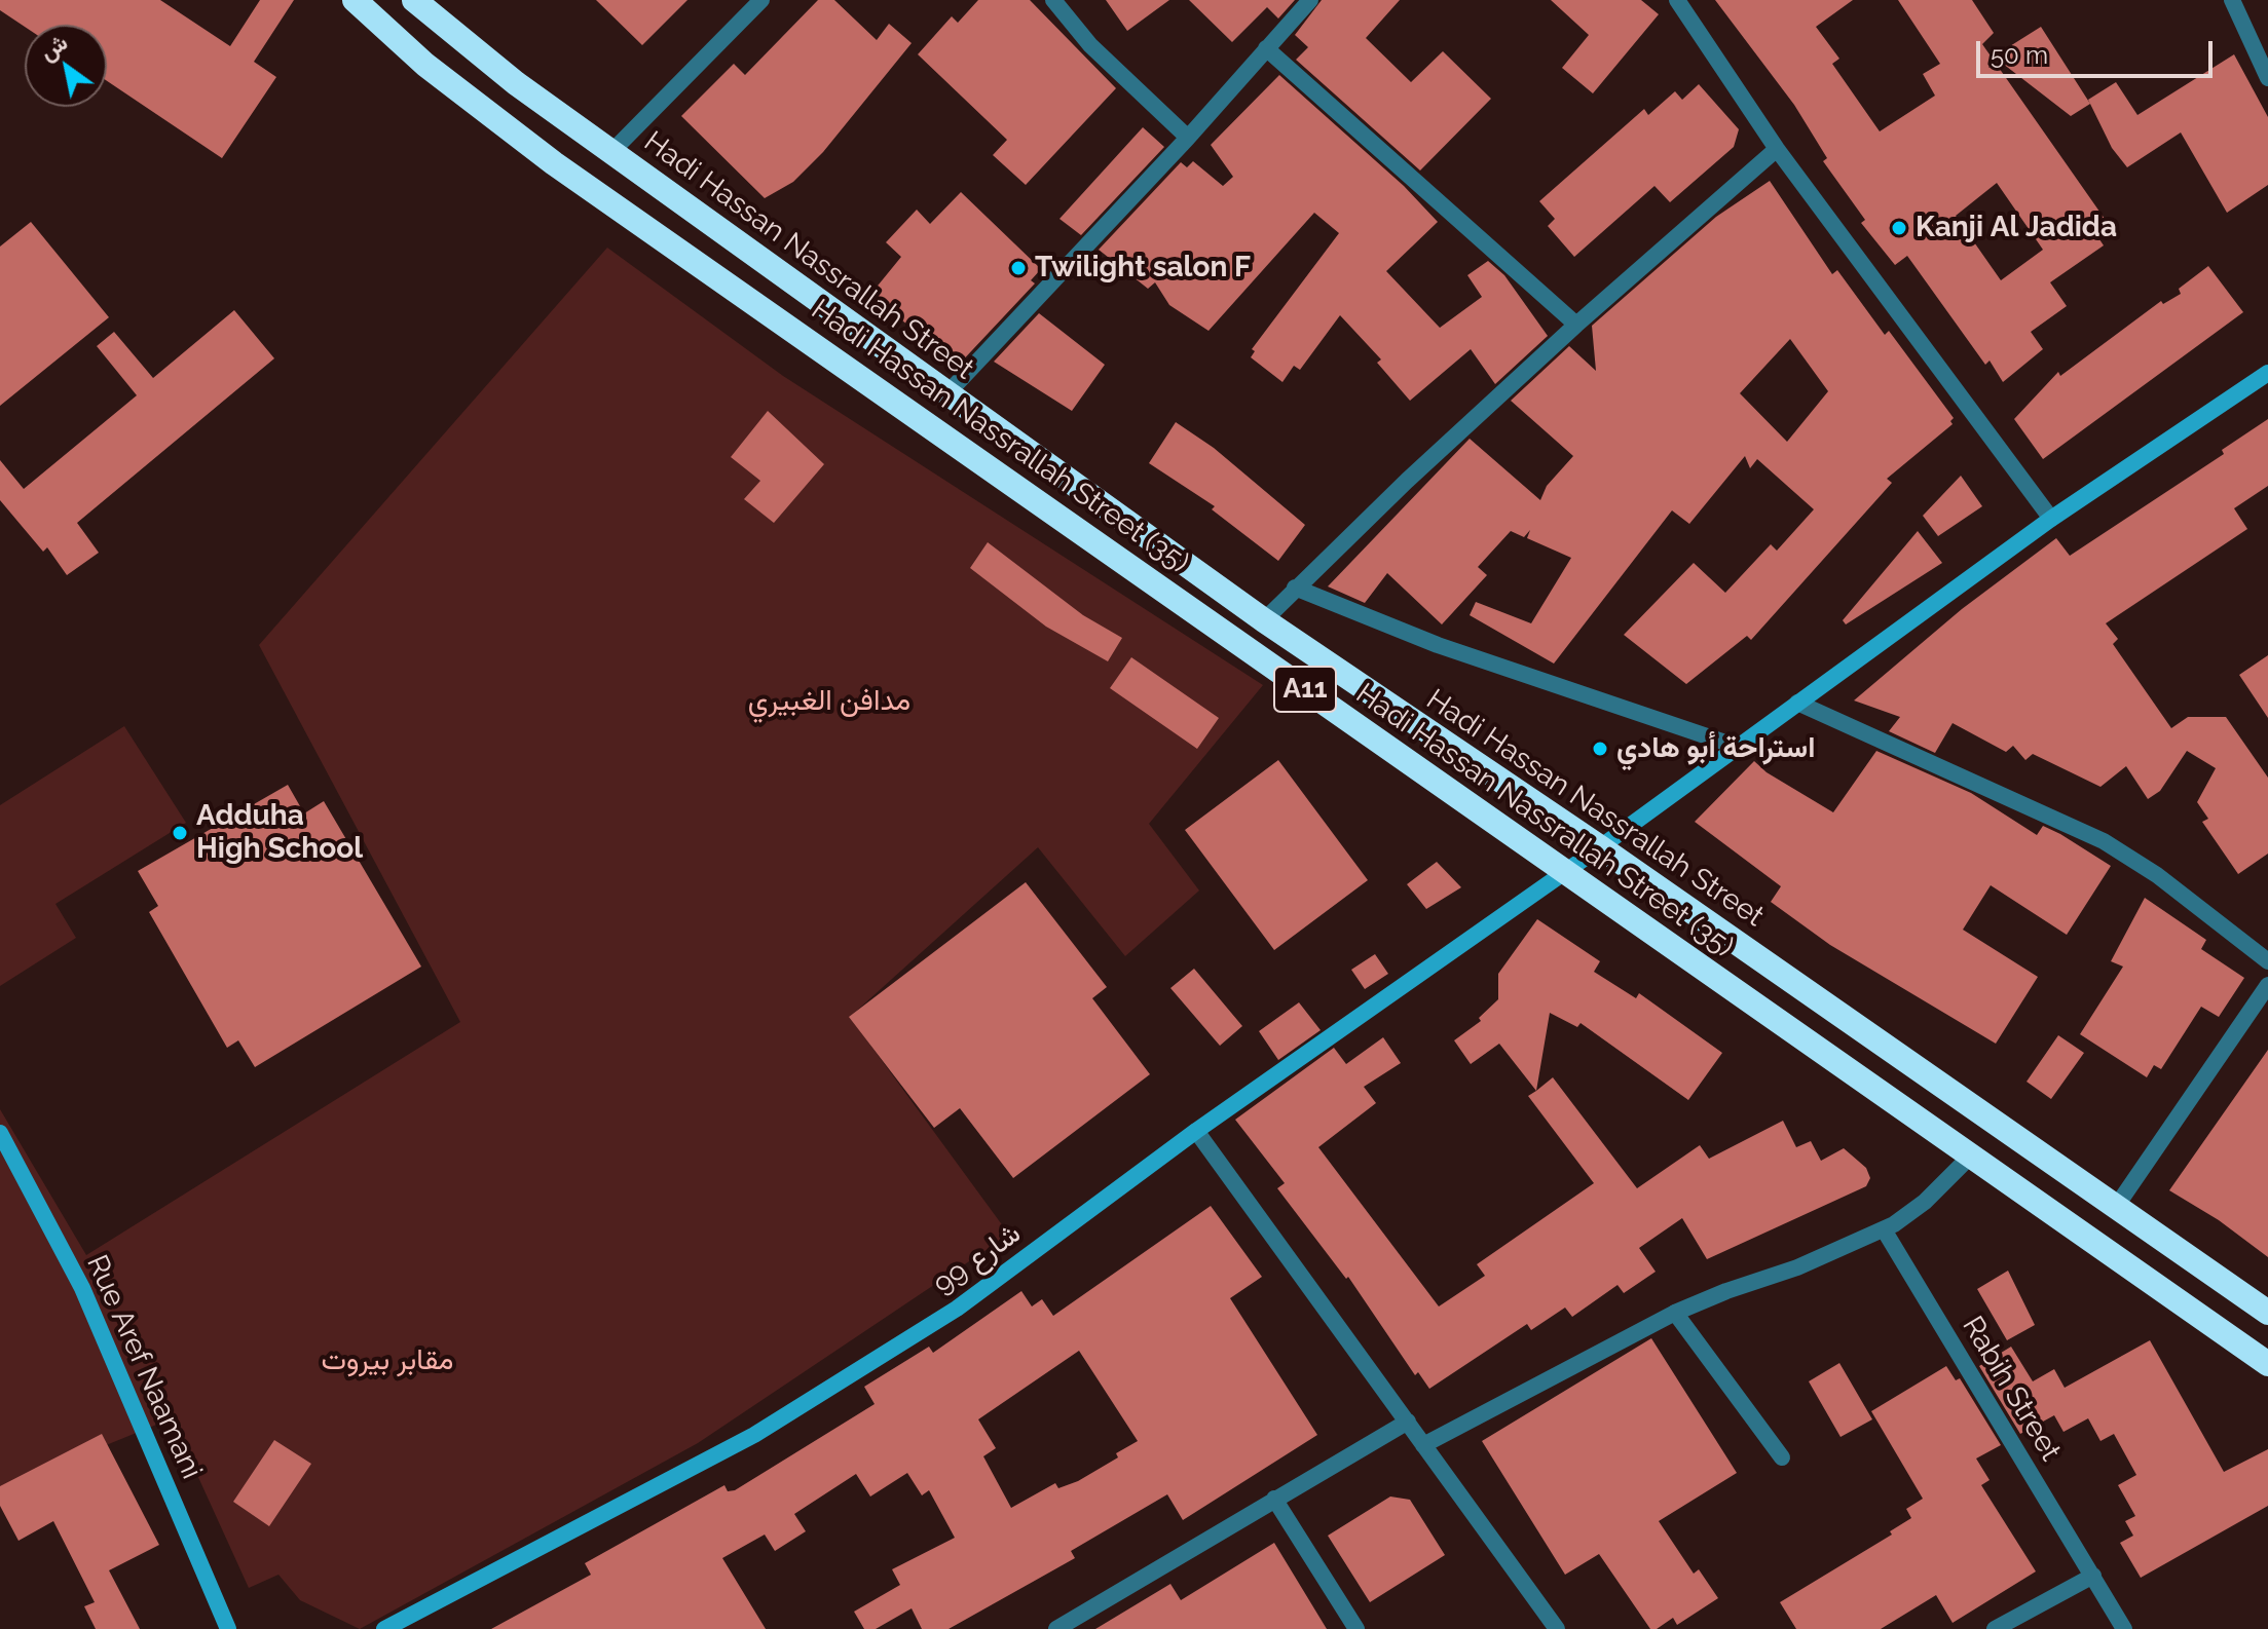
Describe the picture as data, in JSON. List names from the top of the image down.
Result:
{
  "streets": {
    "highway": ["Hadi Hassan Nassrallah Street", "Hadi Hassan Nassrallah Street (35)", "A11"],
    "street": ["شارع 99", "Rue Aref Naamani", "Rabih Street"]
  },
  "crossings": [
    ["Hadi Hassan Nassrallah Street", "شارع 99"],
    ["Hadi Hassan Nassrallah Street (35)", "شارع 99"]
  ],
  "parks": ["مدافن الغبيري", "مقابر بيروت"],
  "places": [
    "Kanji Al Jadida",
    "Twilight salon F",
    "استراحة أبو هادي",
    "Adduha High School"
  ],
  "scale_bar": "50 m",
  "north": "top left"
}
